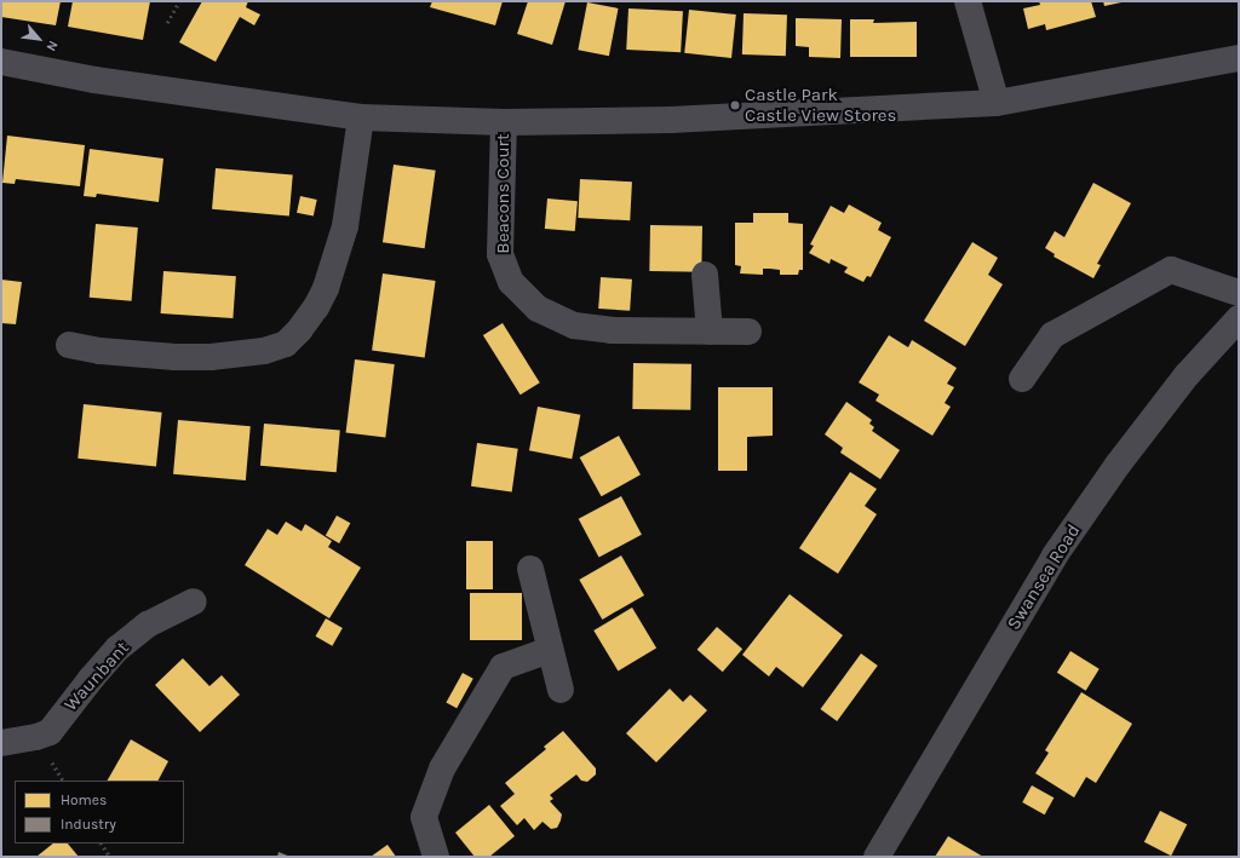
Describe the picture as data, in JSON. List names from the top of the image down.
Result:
{
  "streets": {
    "street": ["Beacons Court", "Swansea Road", "Waunbant"]
  },
  "places": ["Castle Park Castle View Stores"],
  "legend": ["Homes", "Industry"],
  "north": "bottom right"
}
